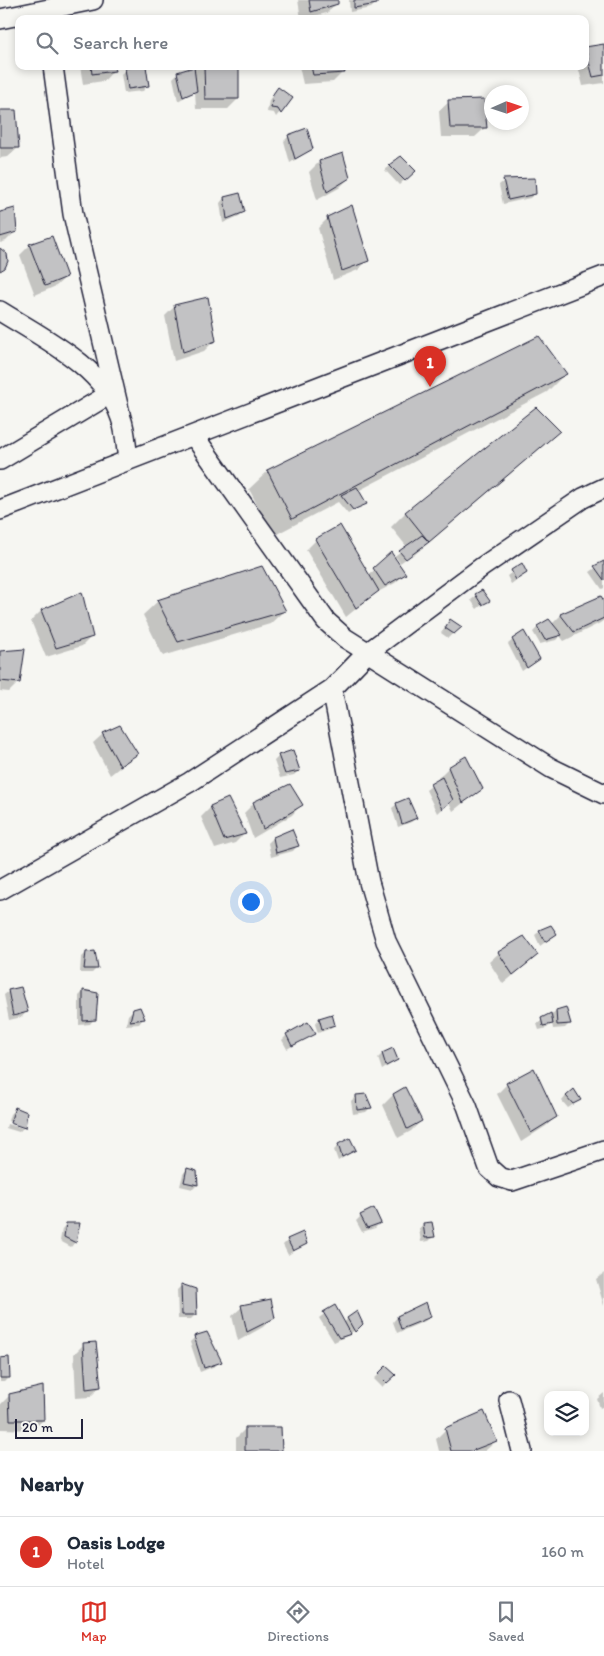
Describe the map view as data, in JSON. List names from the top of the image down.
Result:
{
  "scale_bar": "20 m",
  "north": "right",
  "page": {
    "search": "Search here",
    "pins": "1",
    "scale": "20 m",
    "heading": "Nearby",
    "list": [
      {
        "mark": "1",
        "name": "Oasis Lodge",
        "note": "Hotel",
        "value": "160 m"
      }
    ],
    "nav": ["Map", "Directions", "Saved"]
  }
}
